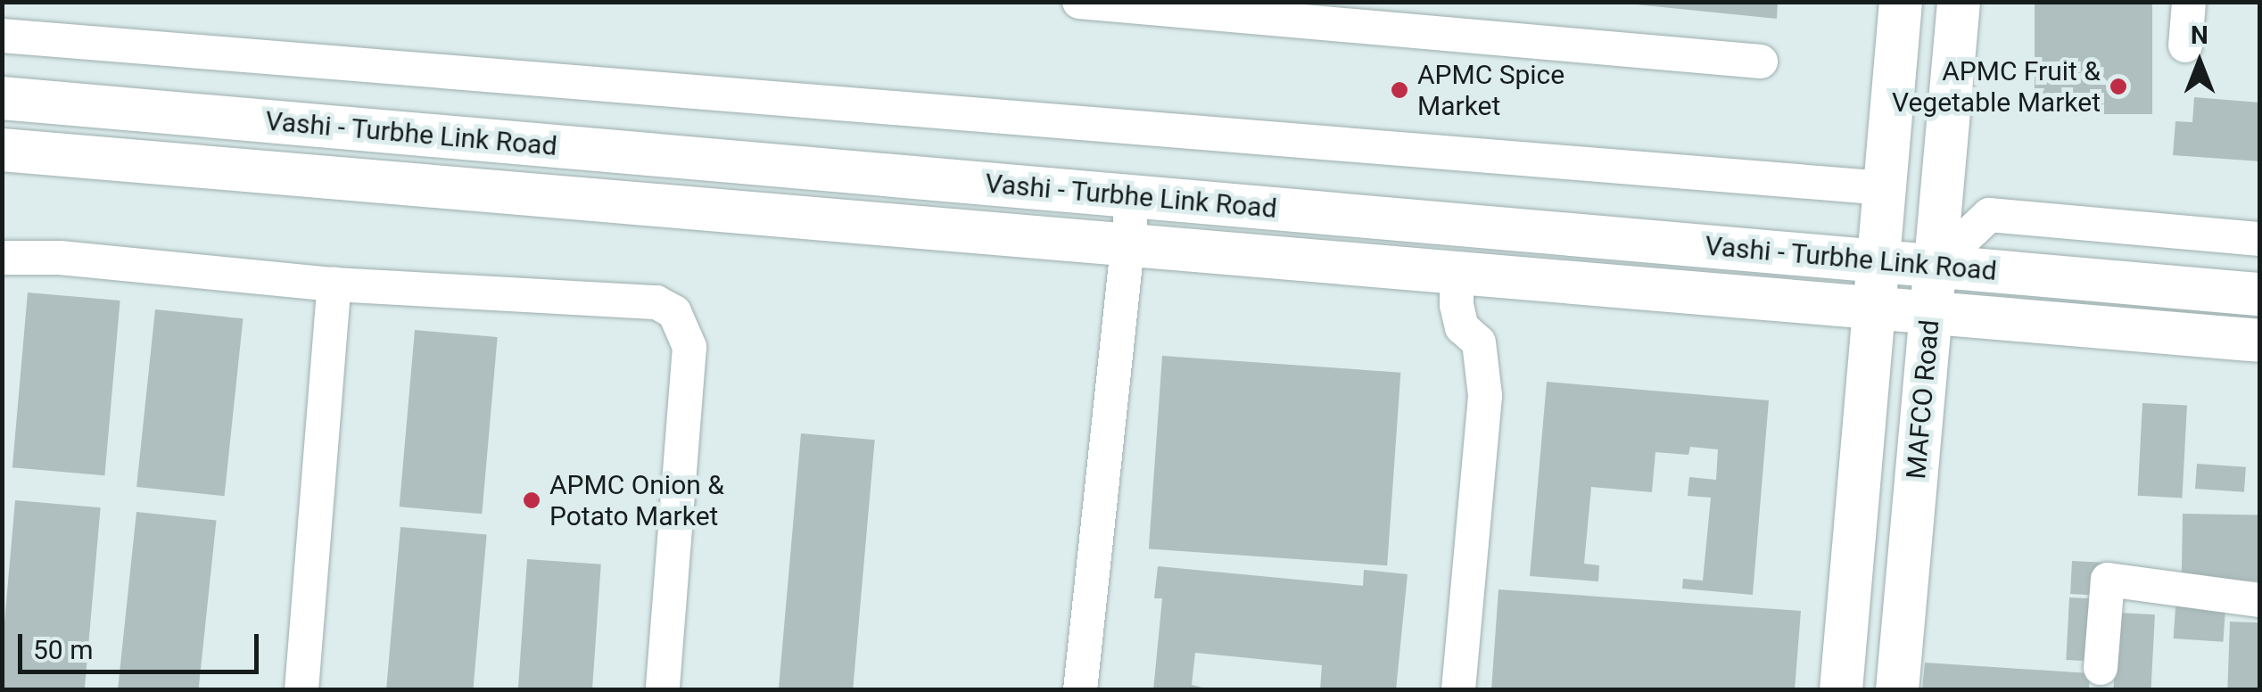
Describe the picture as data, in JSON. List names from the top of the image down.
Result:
{
  "streets": {
    "main road": ["Vashi - Turbhe Link Road", "MAFCO Road"]
  },
  "crossings": [
    ["Vashi - Turbhe Link Road", "MAFCO Road"]
  ],
  "places": ["APMC Fruit & Vegetable Market", "APMC Spice Market", "APMC Onion & Potato Market"],
  "scale_bar": "50 m",
  "north": "top"
}
